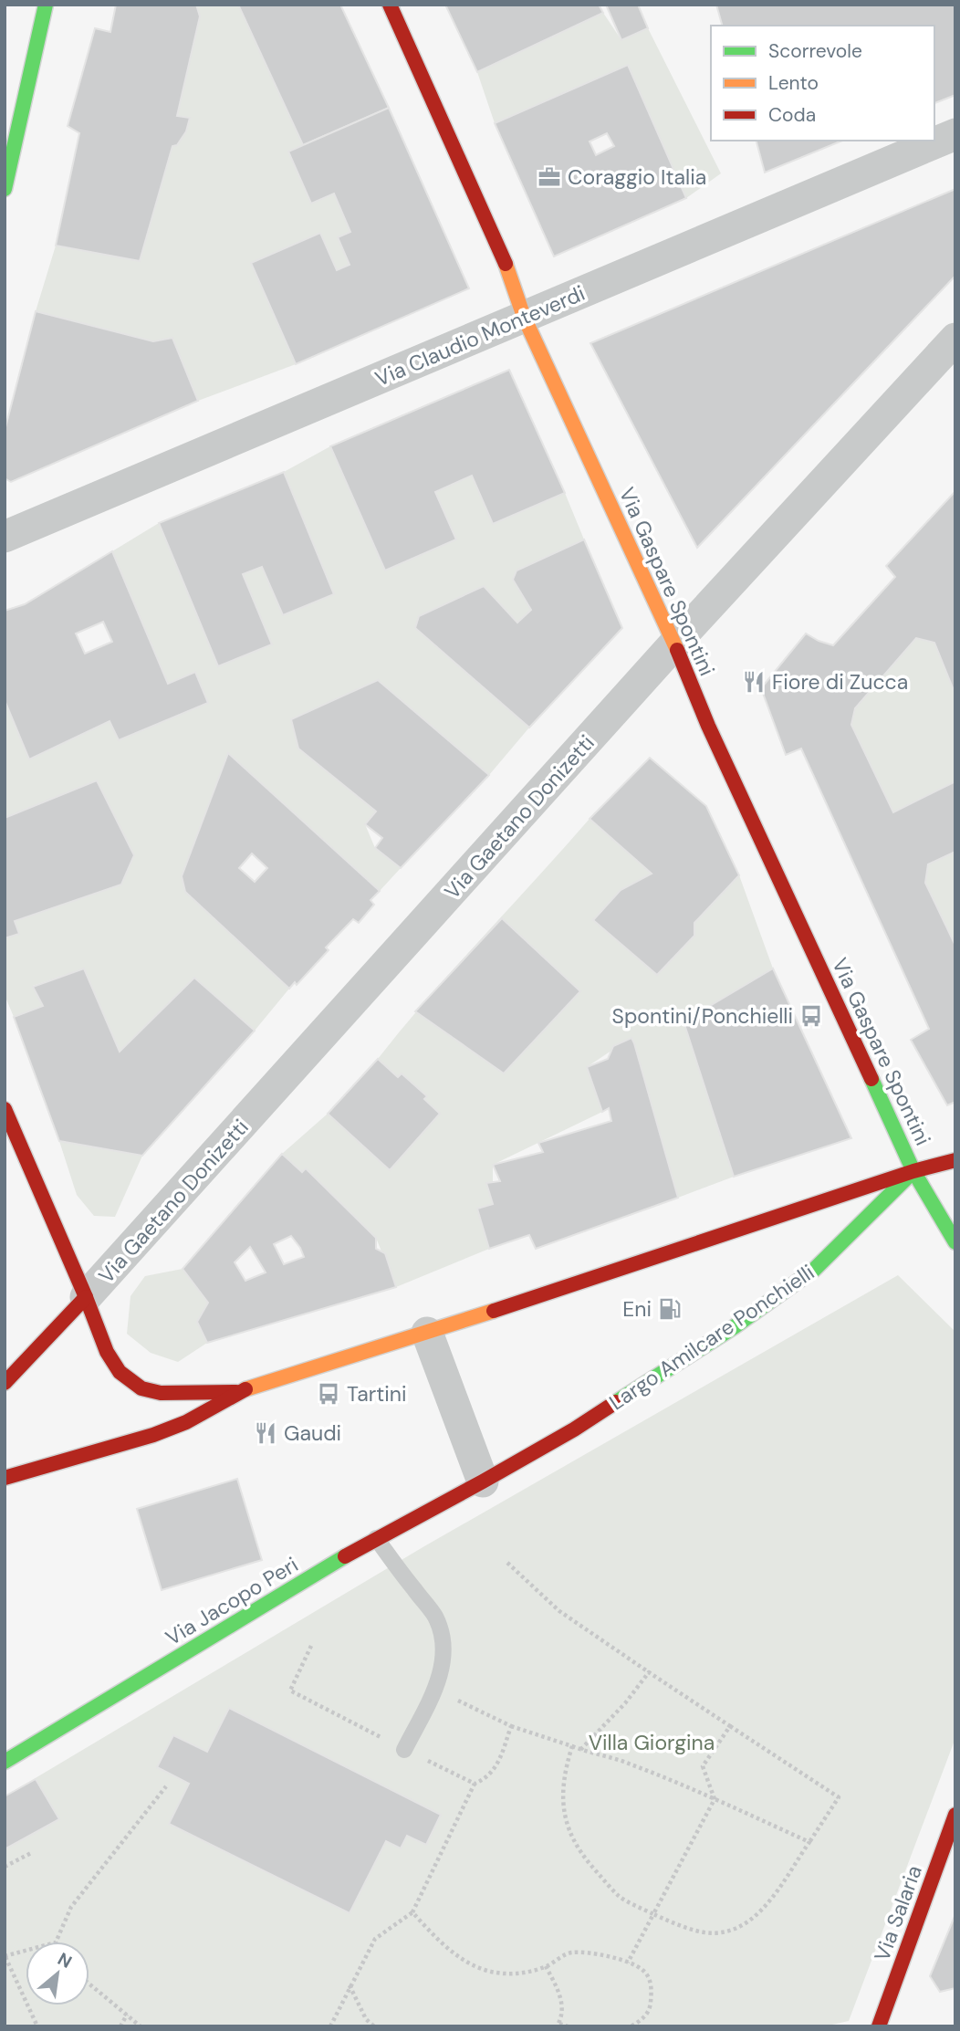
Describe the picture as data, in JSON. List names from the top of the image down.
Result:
{
  "streets": {
    "street": [
      "Via Claudio Monteverdi",
      "Via Gaspare Spontini",
      "Via Gaetano Donizetti",
      "Largo Amilcare Ponchielli",
      "Via Jacopo Peri",
      "Via Salaria"
    ]
  },
  "crossings": [
    ["Via Claudio Monteverdi", "Via Gaspare Spontini"],
    ["Via Gaspare Spontini", "Via Gaetano Donizetti"],
    ["Via Gaspare Spontini", "Largo Amilcare Ponchielli"],
    ["Largo Amilcare Ponchielli", "Via Jacopo Peri"]
  ],
  "parks": ["Villa Giorgina"],
  "places": {
    "office": ["Coraggio Italia"],
    "restaurant": ["Fiore di Zucca", "Gaudi"],
    "bus stop": ["Spontini/Ponchielli", "Tartini"],
    "fuel station": ["Eni"]
  },
  "legend": ["Scorrevole", "Lento", "Coda"],
  "north": "top right"
}
